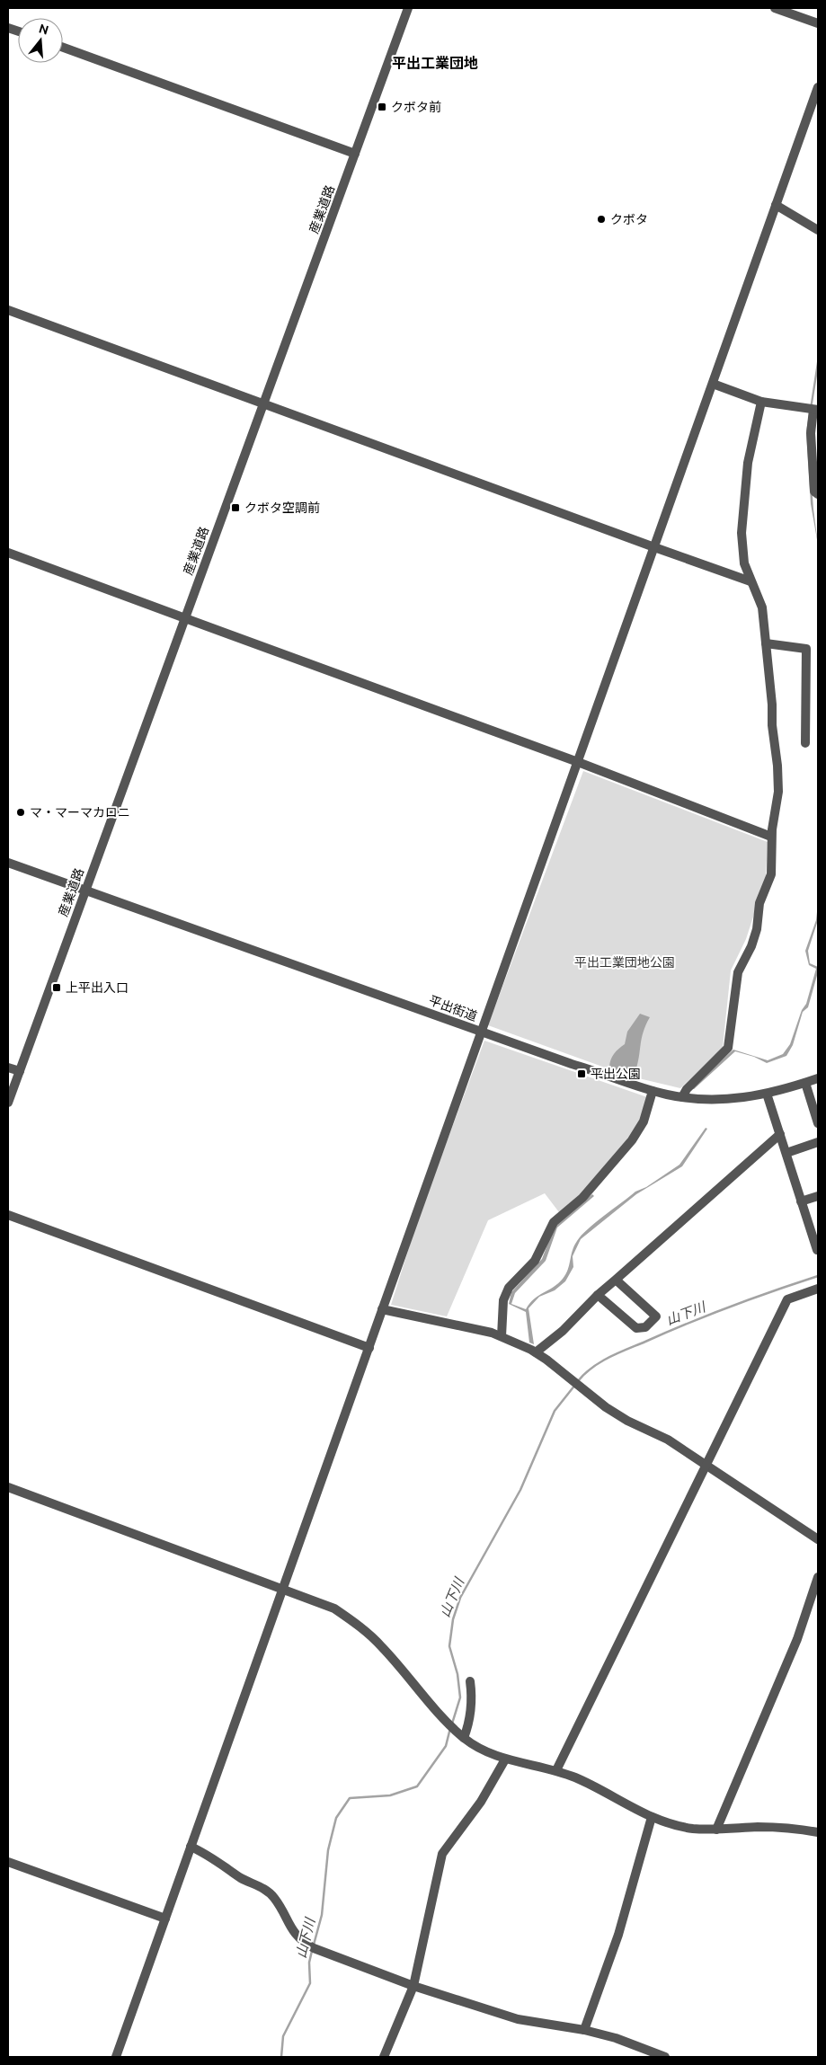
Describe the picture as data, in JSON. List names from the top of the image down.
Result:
{
  "streets": {
    "street": ["産業道路", "平出街道"]
  },
  "crossings": [
    ["産業道路", "平出街道"]
  ],
  "districts": ["平出工業団地"],
  "water": ["山下川"],
  "parks": ["平出工業団地公園"],
  "places": {
    "transit": [
      "クボタ前",
      "クボタ空調前",
      "上平出入口",
      "平出公園"
    ],
    "other": ["クボタ", "マ・マーマカロニ"]
  },
  "north": "top"
}
